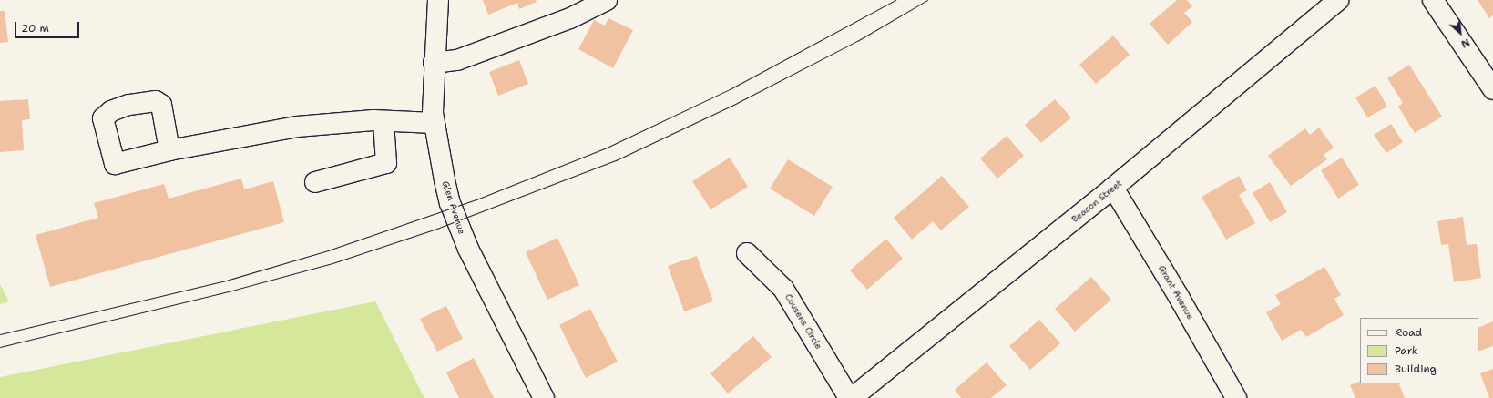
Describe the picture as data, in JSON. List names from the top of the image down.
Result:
{
  "streets": {
    "street": [
      "Beacon Street",
      "Glen Avenue",
      "Grant Avenue",
      "Cousens Circle"
    ]
  },
  "crossings": [
    ["Beacon Street", "Grant Avenue"]
  ],
  "legend": ["Road", "Park", "Building"],
  "scale_bar": "20 m",
  "north": "bottom right"
}
